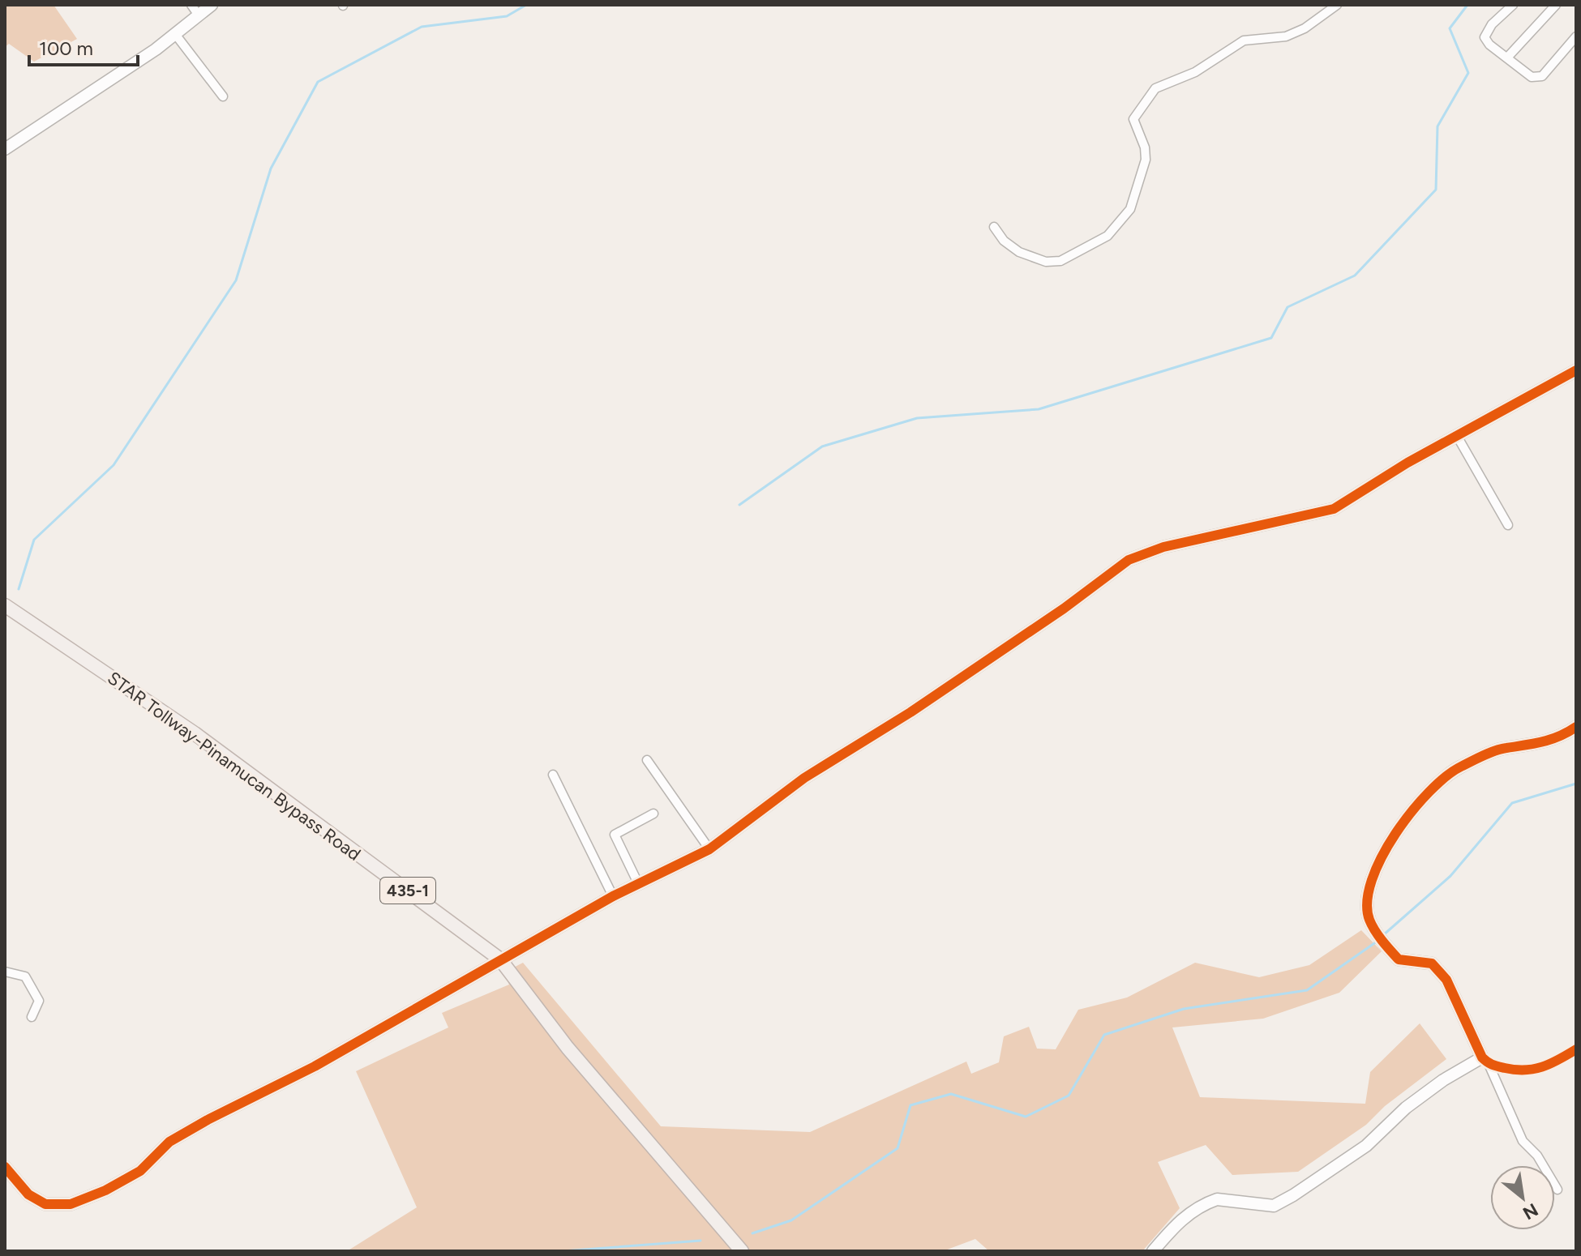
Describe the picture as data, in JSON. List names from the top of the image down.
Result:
{
  "streets": {
    "main road": ["STAR Tollway-Pinamucan Bypass Road", "435-1"]
  },
  "scale_bar": "100 m",
  "north": "bottom right"
}
